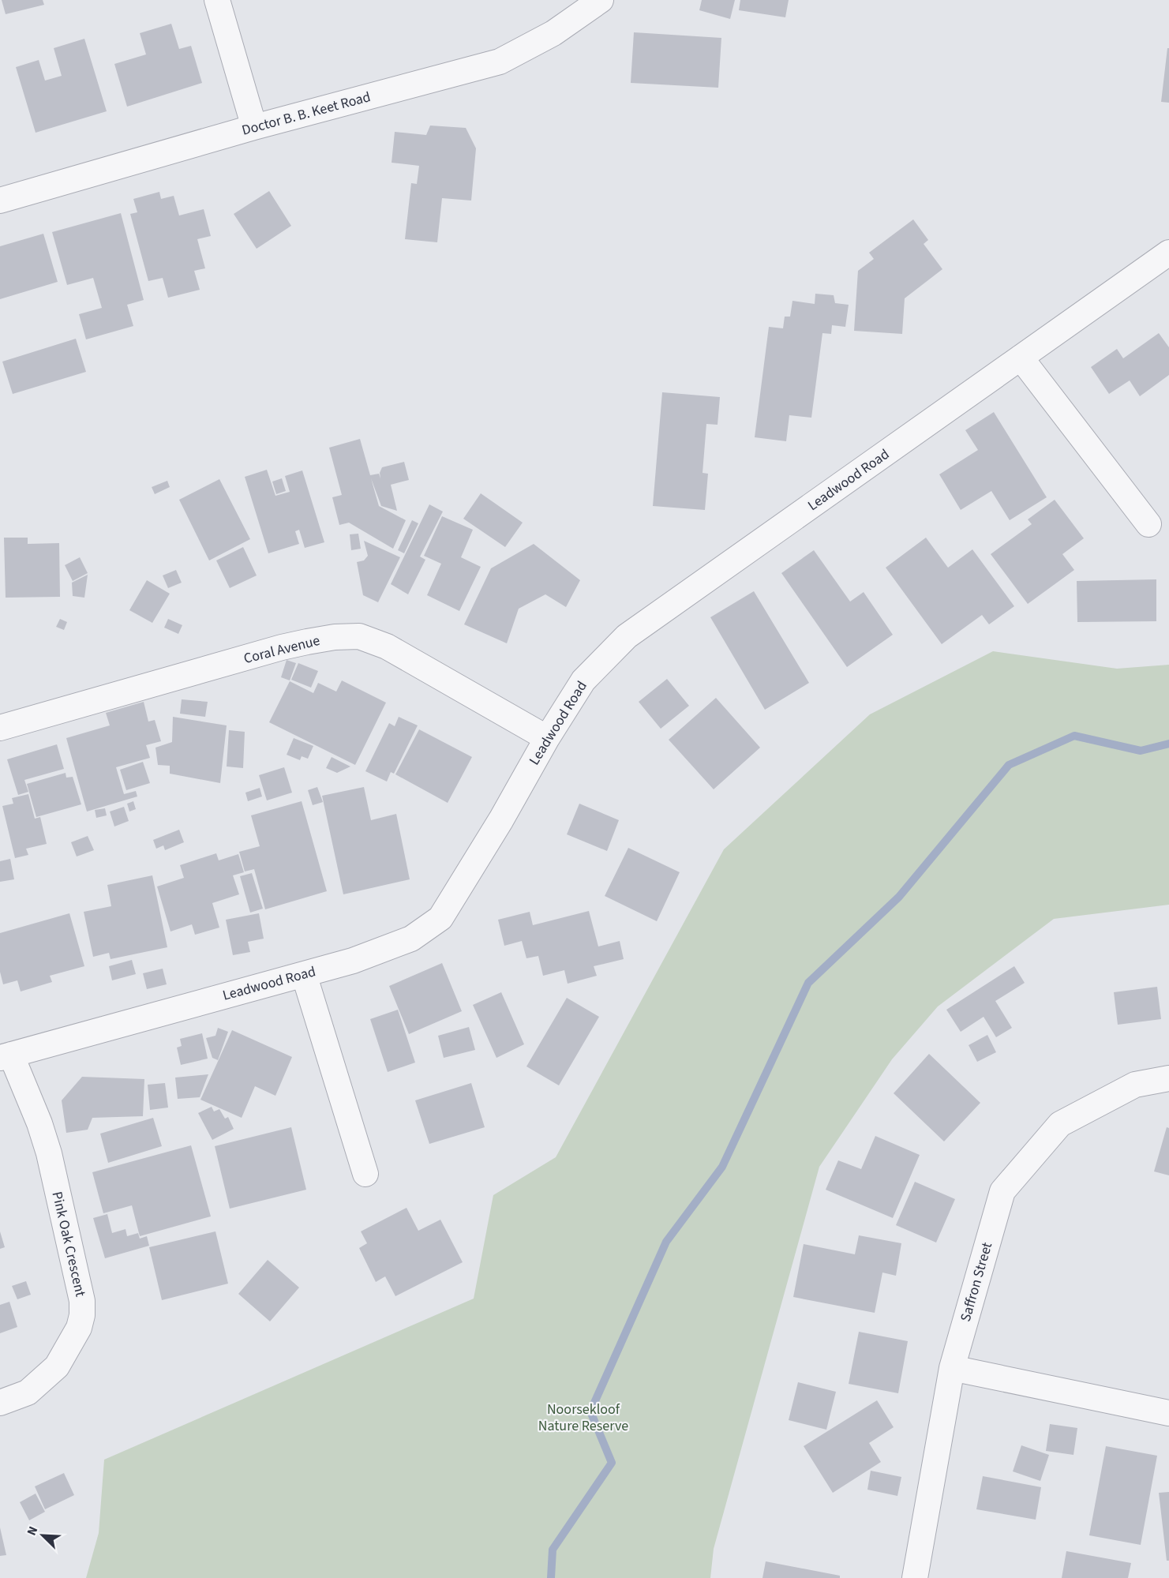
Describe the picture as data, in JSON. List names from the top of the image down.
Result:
{
  "streets": {
    "street": [
      "Doctor B. B. Keet Road",
      "Leadwood Road",
      "Coral Avenue",
      "Pink Oak Crescent",
      "Saffron Street"
    ]
  },
  "crossings": [
    ["Leadwood Road", "Coral Avenue"],
    ["Leadwood Road", "Pink Oak Crescent"]
  ],
  "parks": ["Noorsekloof Nature Reserve"],
  "north": "top left"
}
